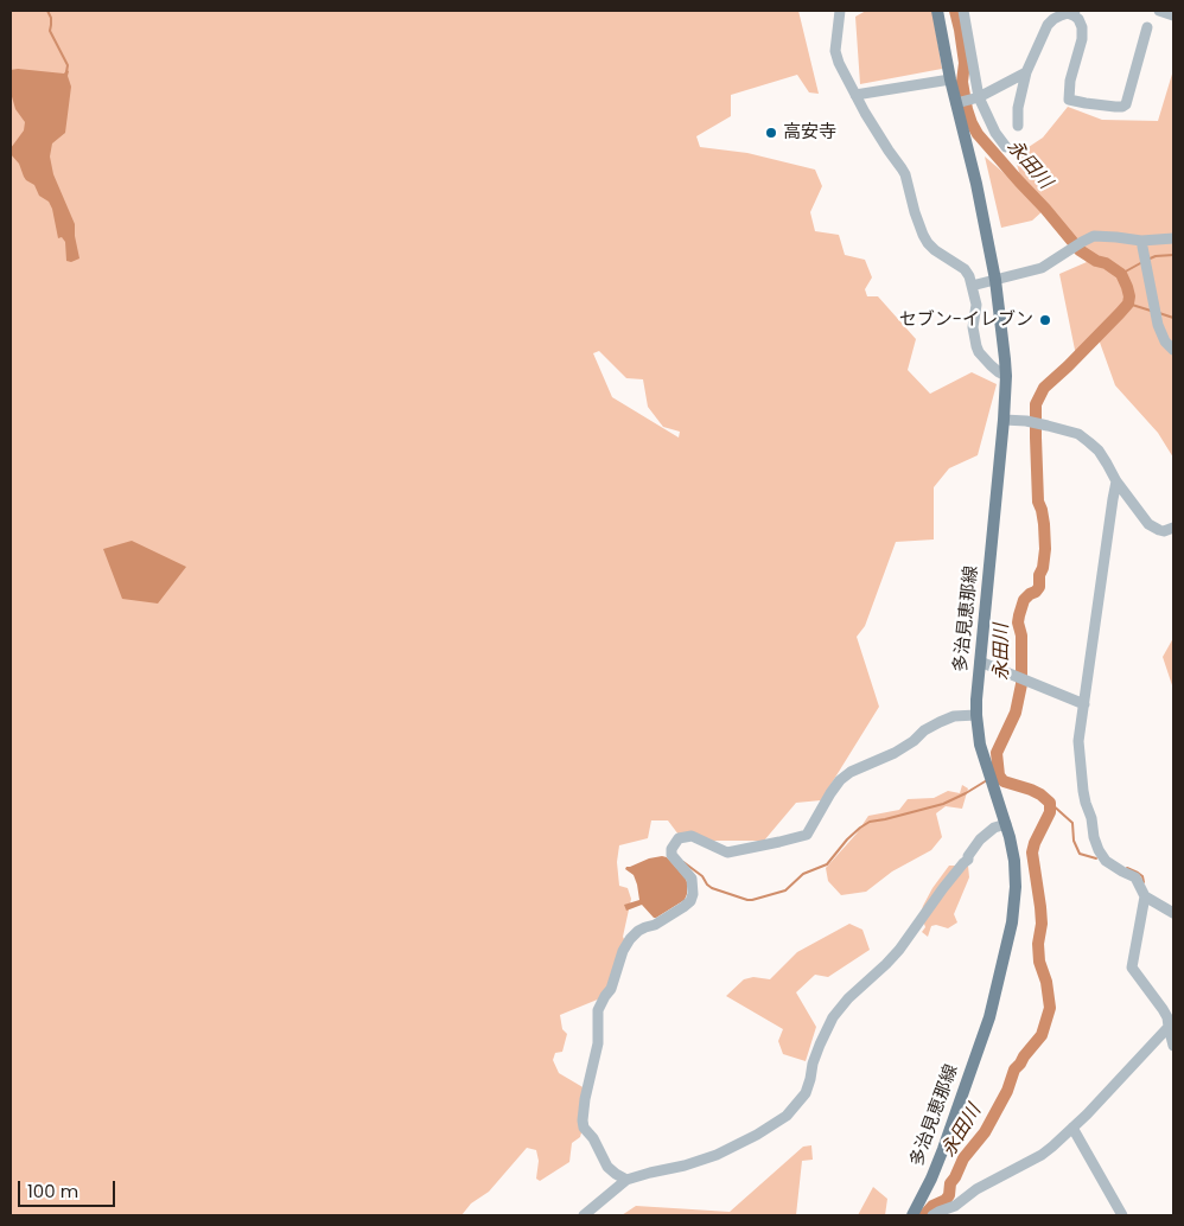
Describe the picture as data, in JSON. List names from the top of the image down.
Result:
{
  "streets": {
    "main road": ["多治見恵那線"]
  },
  "water": ["永田川"],
  "places": ["高安寺", "セブン-イレブン"],
  "scale_bar": "100 m"
}
